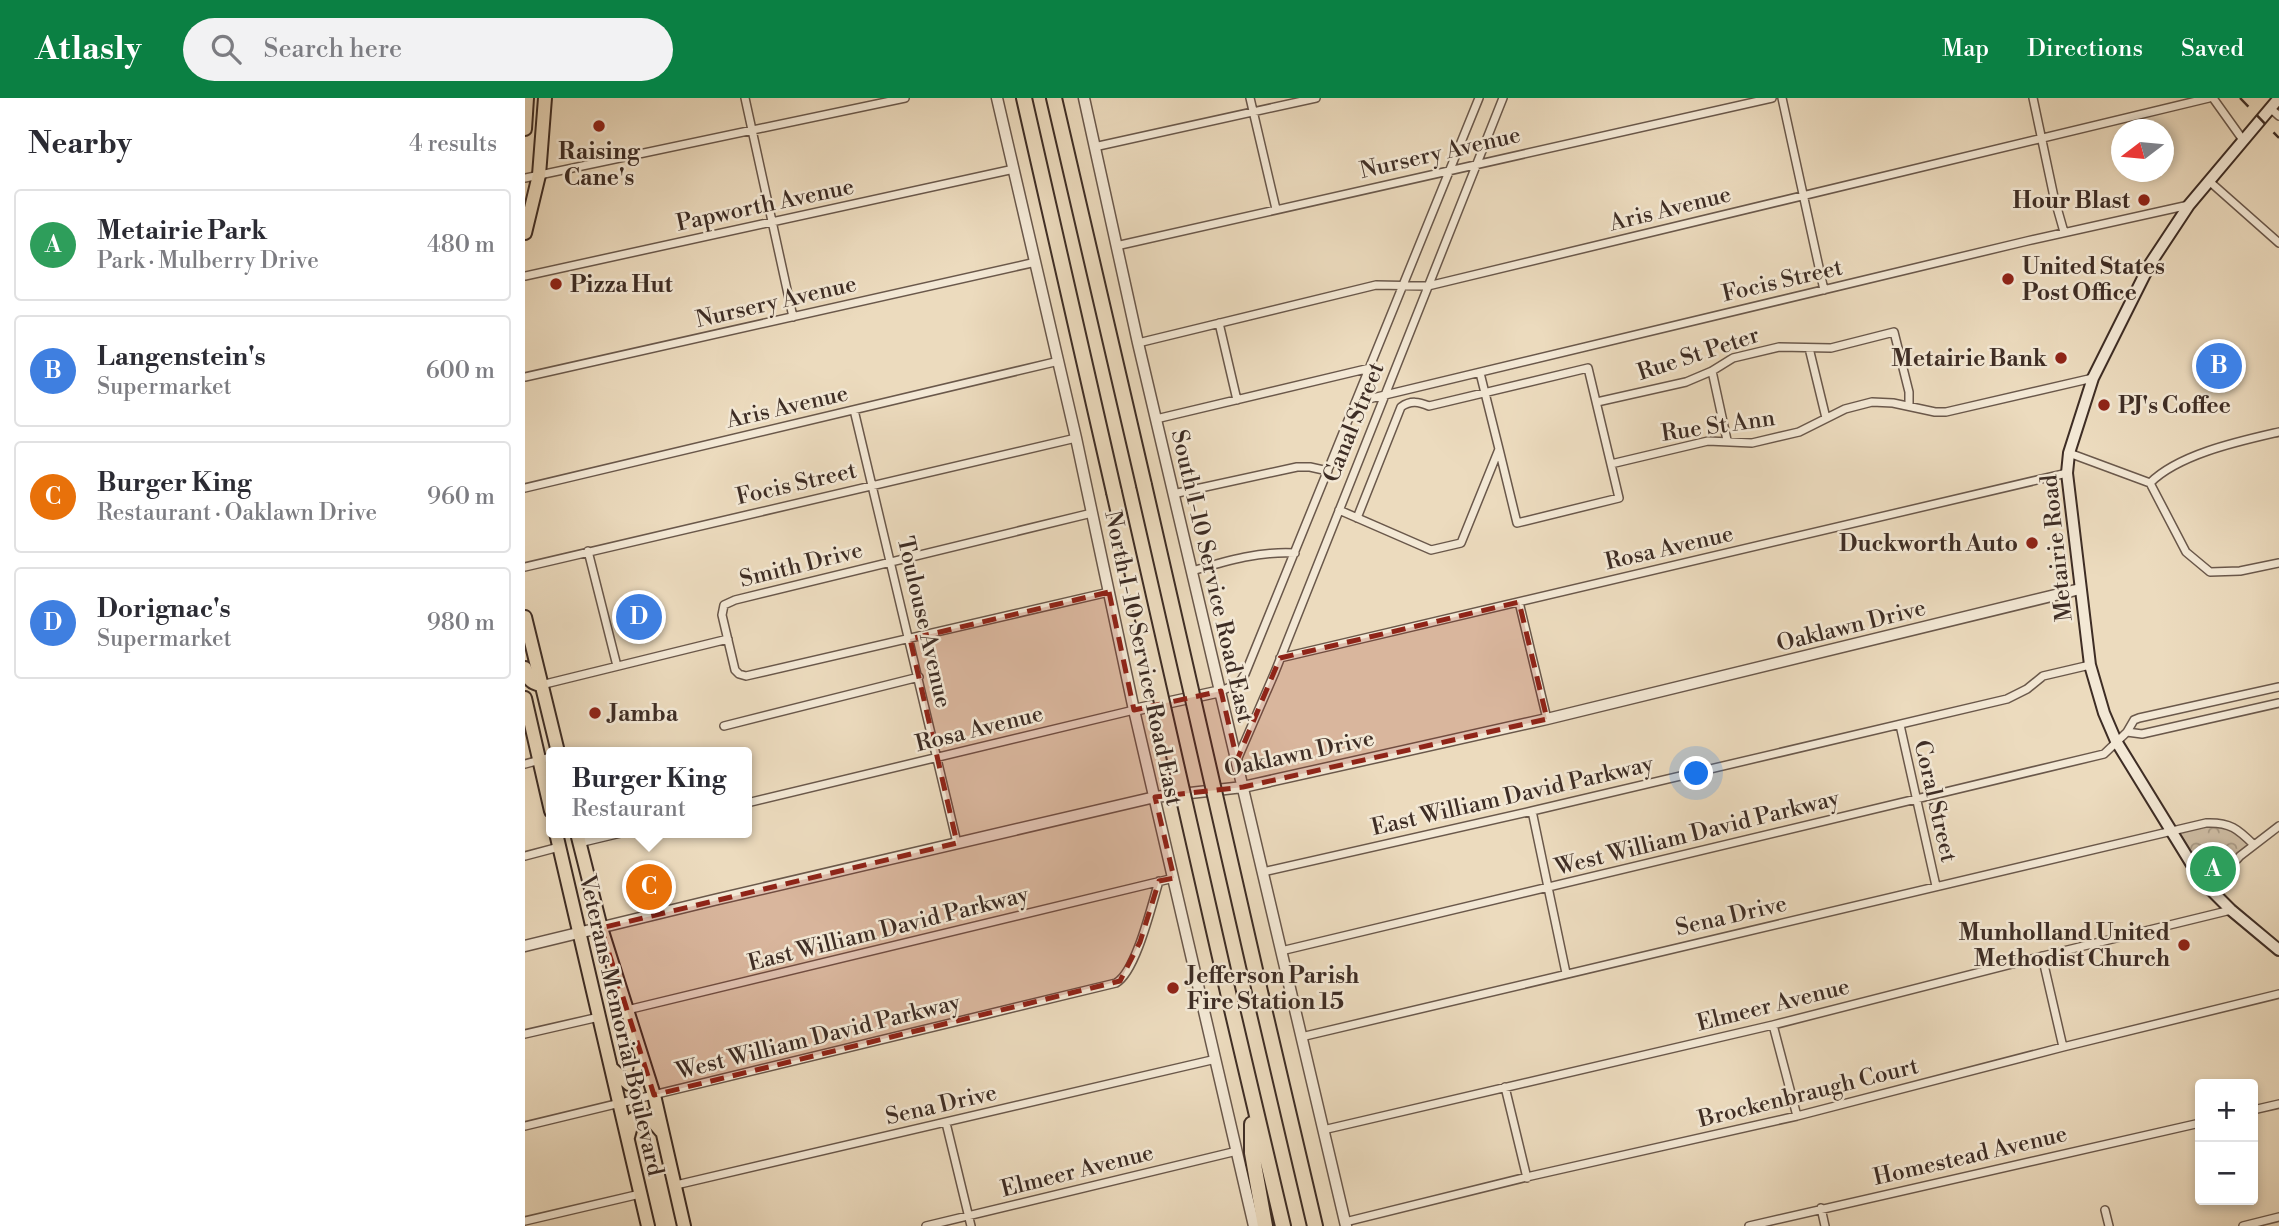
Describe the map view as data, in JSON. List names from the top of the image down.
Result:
{
  "streets": {
    "main road": ["Metairie Road", "Veterans Memorial Boulevard"],
    "street": [
      "Nursery Avenue",
      "Papworth Avenue",
      "Aris Avenue",
      "Focis Street",
      "Rue St Peter",
      "Canal Street",
      "Rue St Ann",
      "Rosa Avenue",
      "Smith Drive",
      "South I-10 Service Road East",
      "Toulouse Avenue",
      "Oaklawn Drive",
      "North I-10 Service Road East",
      "East William David Parkway",
      "Coral Street",
      "West William David Parkway",
      "Sena Drive",
      "Elmeer Avenue",
      "Brockenbraugh Court",
      "Homestead Avenue"
    ]
  },
  "crossings": [
    ["Nursery Avenue", "Canal Street"],
    ["Nursery Avenue", "South I-10 Service Road East"],
    ["Nursery Avenue", "North I-10 Service Road East"],
    ["Papworth Avenue", "North I-10 Service Road East"],
    ["Aris Avenue", "Canal Street"],
    ["Aris Avenue", "South I-10 Service Road East"],
    ["Aris Avenue", "Toulouse Avenue"],
    ["Aris Avenue", "North I-10 Service Road East"],
    ["Focis Street", "Canal Street"],
    ["Focis Street", "Metairie Road"],
    ["Focis Street", "Toulouse Avenue"],
    ["Focis Street", "North I-10 Service Road East"],
    ["Rue St Peter", "Rue St Ann"],
    ["Canal Street", "Rosa Avenue"],
    ["Canal Street", "South I-10 Service Road East"],
    ["Rue St Ann", "Metairie Road"],
    ["Rosa Avenue", "Metairie Road"],
    ["Rosa Avenue", "South I-10 Service Road East"],
    ["Rosa Avenue", "Toulouse Avenue"],
    ["Rosa Avenue", "North I-10 Service Road East"],
    ["Metairie Road", "Oaklawn Drive"],
    ["Metairie Road", "East William David Parkway"],
    ["Metairie Road", "West William David Parkway"],
    ["Metairie Road", "Sena Drive"],
    ["Metairie Road", "Elmeer Avenue"],
    ["Smith Drive", "Toulouse Avenue"],
    ["Smith Drive", "North I-10 Service Road East"],
    ["South I-10 Service Road East", "Oaklawn Drive"],
    ["South I-10 Service Road East", "East William David Parkway"],
    ["South I-10 Service Road East", "West William David Parkway"],
    ["South I-10 Service Road East", "Sena Drive"],
    ["South I-10 Service Road East", "Elmeer Avenue"],
    ["South I-10 Service Road East", "Brockenbraugh Court"],
    ["Toulouse Avenue", "Oaklawn Drive"],
    ["Oaklawn Drive", "North I-10 Service Road East"],
    ["Oaklawn Drive", "Veterans Memorial Boulevard"],
    ["North I-10 Service Road East", "Sena Drive"],
    ["North I-10 Service Road East", "Elmeer Avenue"],
    ["East William David Parkway", "Coral Street"],
    ["East William David Parkway", "West William David Parkway"],
    ["East William David Parkway", "Veterans Memorial Boulevard"],
    ["Coral Street", "West William David Parkway"],
    ["Coral Street", "Sena Drive"],
    ["West William David Parkway", "Veterans Memorial Boulevard"],
    ["Sena Drive", "Veterans Memorial Boulevard"]
  ],
  "places": [
    "Raising Cane's",
    "Hour Blast",
    "United States Post Office",
    "Pizza Hut",
    "Metairie Bank",
    "PJ's Coffee",
    "Duckworth Auto",
    "Jamba",
    "Munholland United Methodist Church",
    "Jefferson Parish Fire Station 15"
  ],
  "north": "left",
  "page": {
    "header": "Atlasly",
    "search": "Search here",
    "nav": ["Map", "Directions", "Saved"],
    "heading": ["Nearby", "4 results"],
    "list": [
      {
        "mark": "A",
        "name": "Metairie Park",
        "note": "Park · Mulberry Drive",
        "value": "480 m"
      },
      {
        "mark": "B",
        "name": "Langenstein's",
        "note": "Supermarket",
        "value": "600 m"
      },
      {
        "mark": "C",
        "name": "Burger King",
        "note": "Restaurant · Oaklawn Drive",
        "value": "960 m"
      },
      {
        "mark": "D",
        "name": "Dorignac's",
        "note": "Supermarket",
        "value": "980 m"
      }
    ],
    "pins": [
      "B",
      "D",
      "A",
      "C"
    ],
    "popup": ["Burger King", "Restaurant"],
    "map_buttons": ["+", "−"]
  }
}
